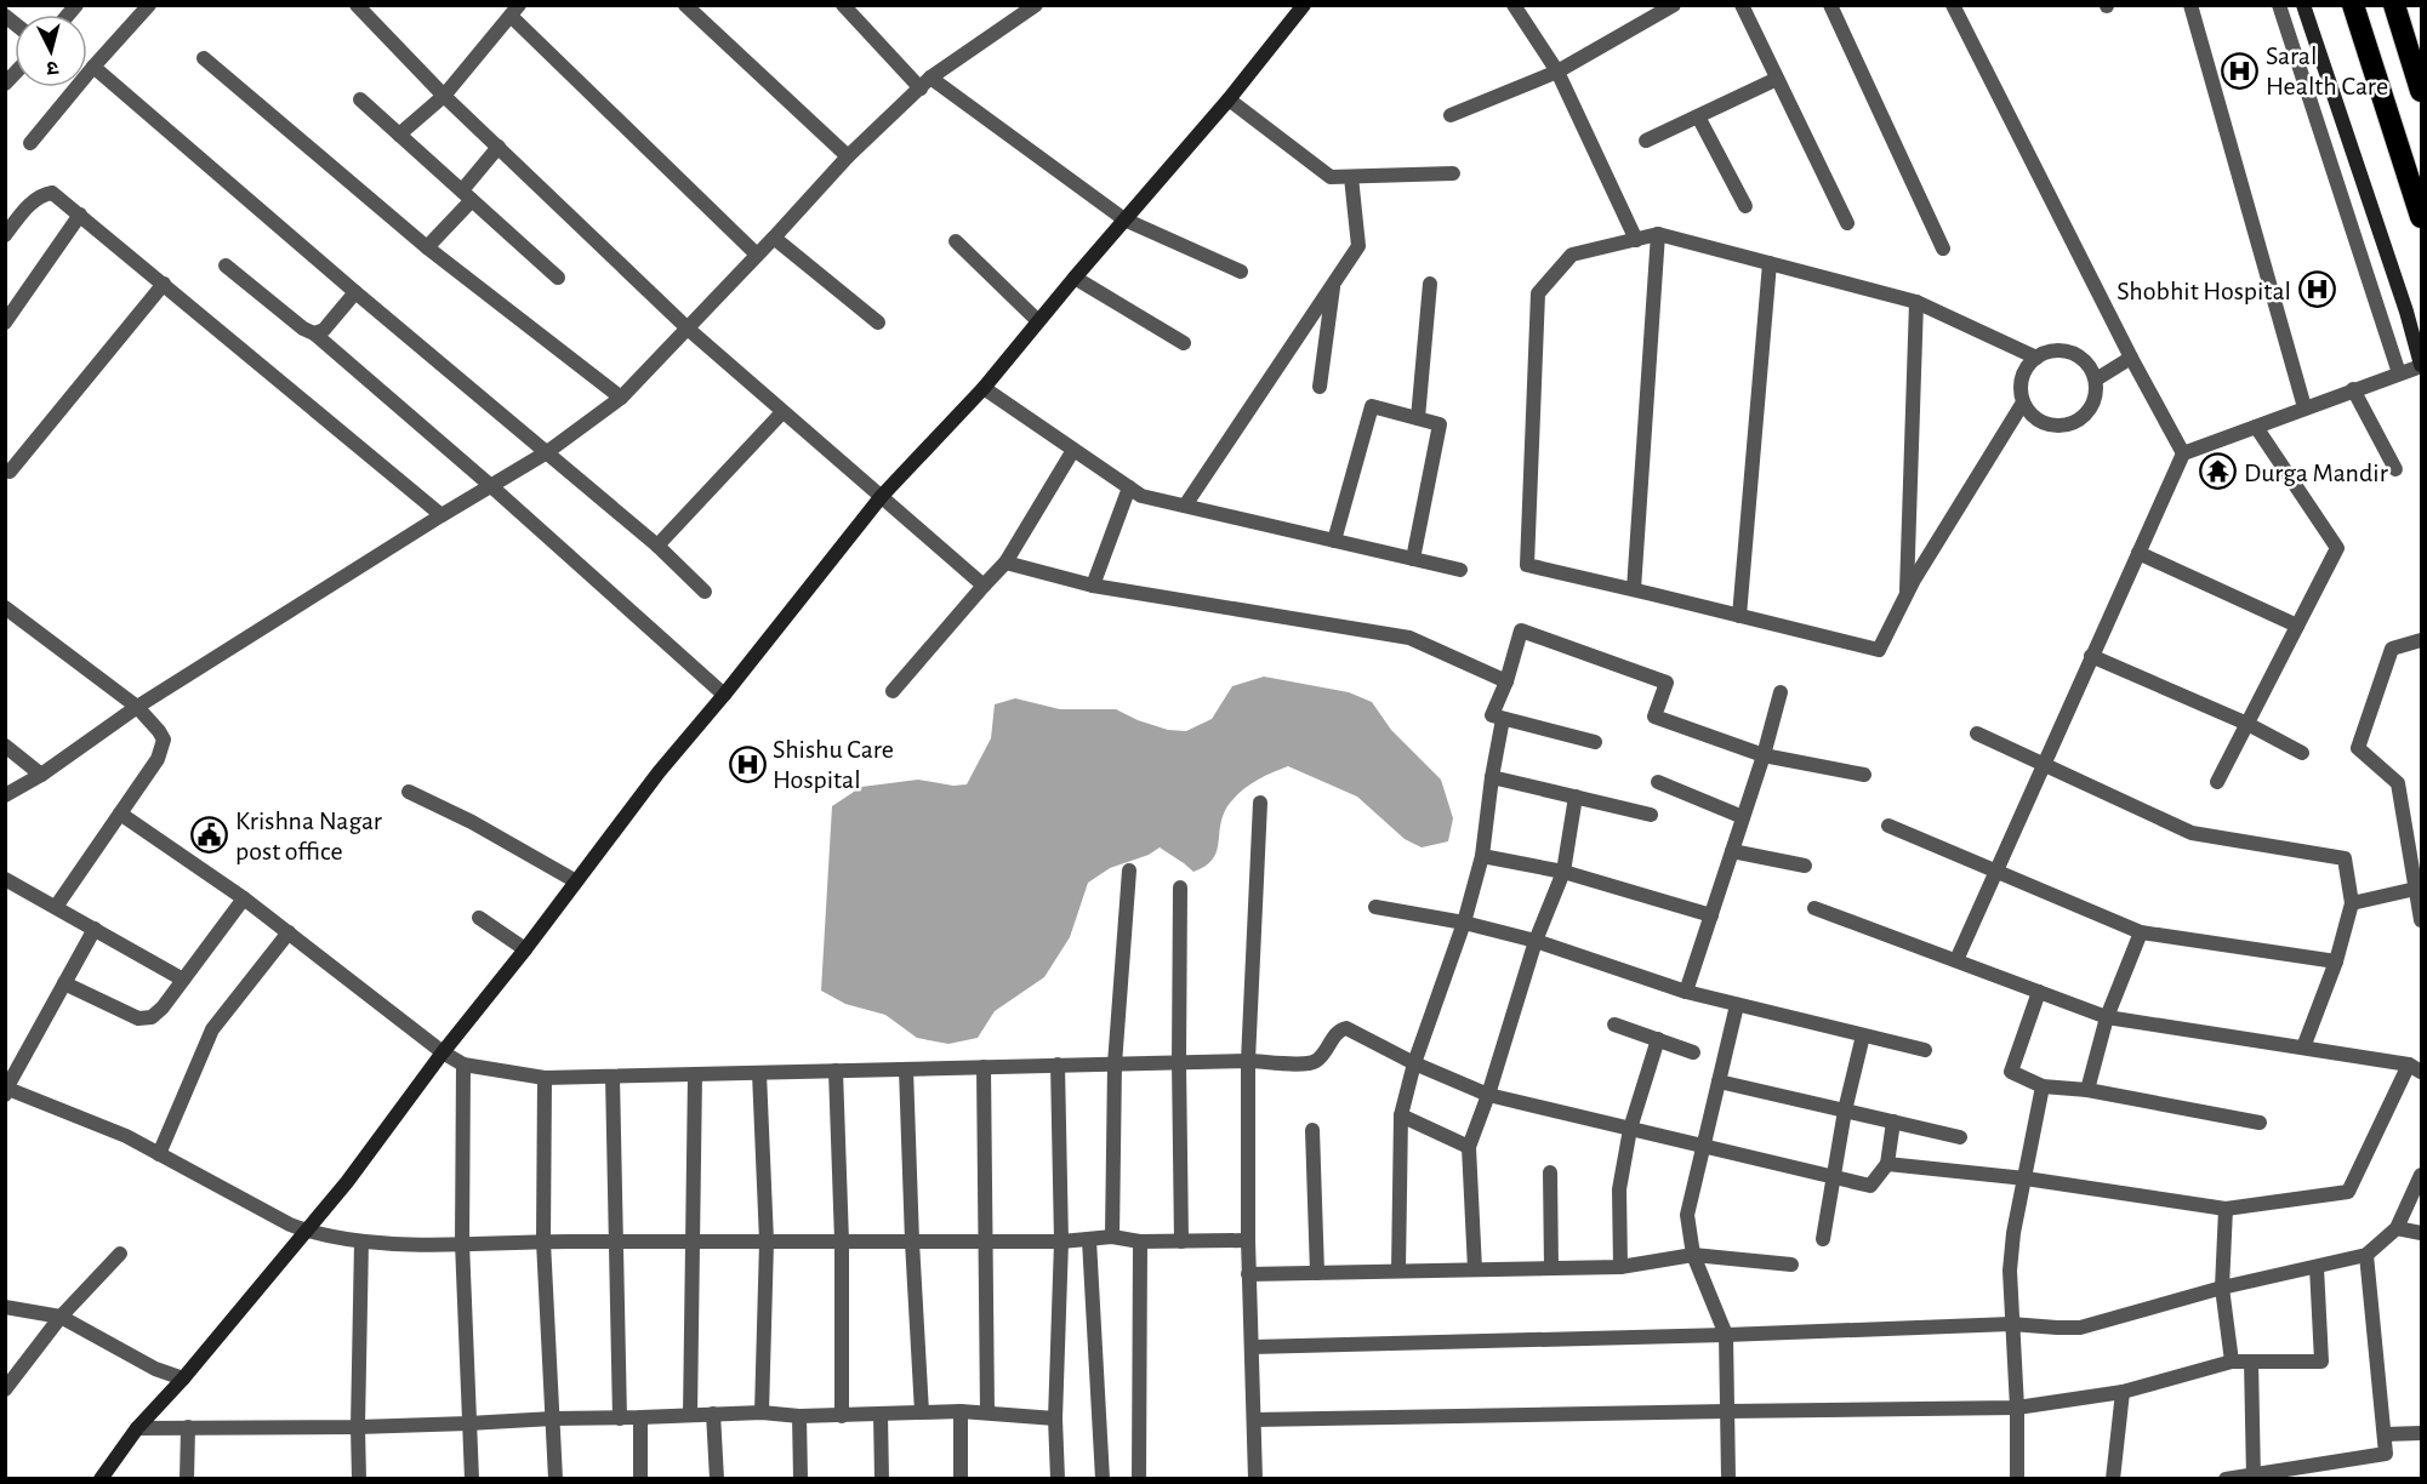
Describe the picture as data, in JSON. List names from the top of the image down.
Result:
{
  "places": {
    "hospital": ["Saral Health Care", "Shobhit Hospital", "Shishu Care Hospital"],
    "temple": ["Durga Mandir"],
    "public building": ["Krishna Nagar post office"]
  },
  "north": "bottom"
}
